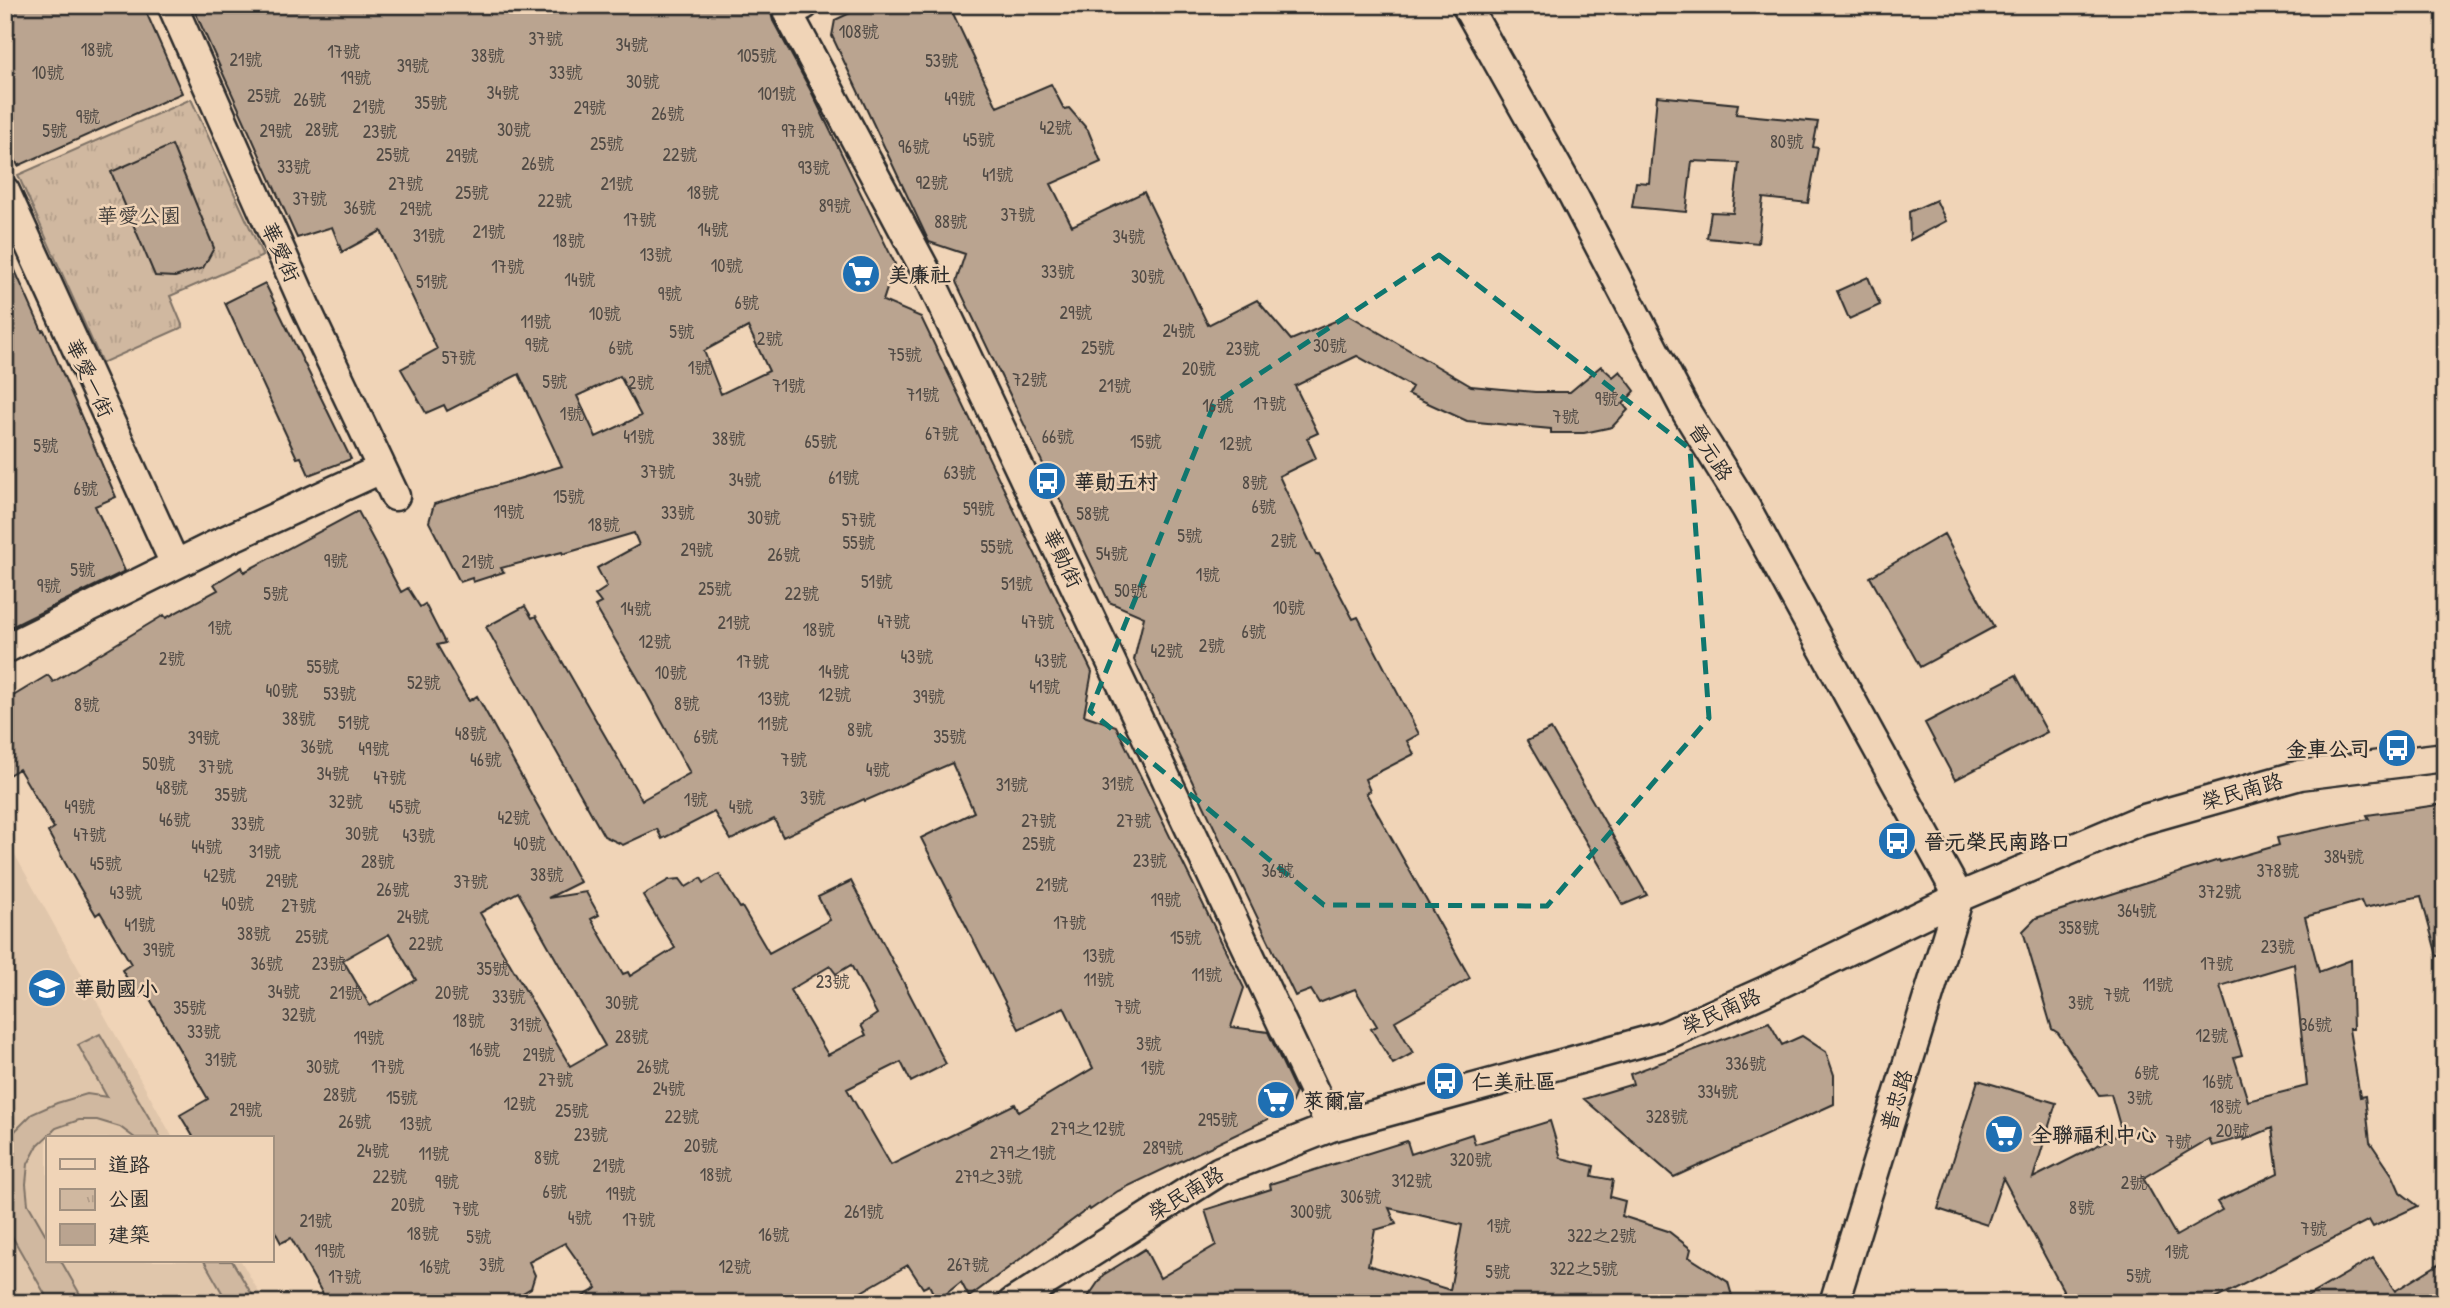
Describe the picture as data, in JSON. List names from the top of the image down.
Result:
{
  "streets": {
    "street": [
      "華愛街",
      "華愛一街",
      "晉元路",
      "華勛街",
      "榮民南路",
      "普忠路"
    ]
  },
  "crossings": [
    ["晉元路", "榮民南路"],
    ["晉元路", "普忠路"],
    ["華勛街", "榮民南路"],
    ["榮民南路", "普忠路"]
  ],
  "parks": ["華愛公園"],
  "places": {
    "supermarket": ["美廉社", "萊爾富", "全聯福利中心"],
    "bus stop": [
      "華勛五村",
      "金車公司",
      "晉元榮民南路口",
      "仁美社區"
    ],
    "school or university": ["華勛國小"]
  },
  "house_numbers": [
    "108號",
    "37號",
    "34號",
    "18號",
    "17號",
    "38號",
    "105號",
    "21號",
    "53號",
    "39號",
    "10號",
    "33號",
    "19號",
    "30號",
    "34號",
    "101號",
    "25號",
    "49號",
    "26號",
    "35號",
    "21號",
    "29號",
    "26號",
    "9號",
    "42號",
    "28號",
    "30號",
    "5號",
    "29號",
    "97號",
    "23號",
    "45號",
    "80號",
    "25號",
    "96號",
    "25號",
    "22號",
    "29號",
    "26號",
    "33號",
    "93號",
    "41號",
    "92號",
    "27號",
    "21號",
    "25號",
    "18號",
    "37號",
    "22號",
    "89號",
    "36號",
    "29號",
    "37號",
    "17號",
    "88號",
    "14號",
    "21號",
    "31號",
    "34號",
    "18號",
    "13號",
    "10號",
    "17號",
    "33號",
    "30號",
    "14號",
    "51號",
    "9號",
    "6號",
    "29號",
    "10號",
    "11號",
    "24號",
    "5號",
    "2號",
    "9號",
    "30號",
    "6號",
    "25號",
    "23號",
    "75號",
    "57號",
    "1號",
    "20號",
    "72號",
    "5號",
    "2號",
    "71號",
    "21號",
    "71號",
    "9號",
    "17號",
    "16號",
    "1號",
    "7號",
    "67號",
    "41號",
    "66號",
    "38號",
    "65號",
    "15號",
    "12號",
    "5號",
    "37號",
    "63號",
    "61號",
    "34號",
    "8號",
    "6號",
    "15號",
    "6號",
    "59號",
    "19號",
    "33號",
    "58號",
    "30號",
    "57號",
    "18號",
    "5號",
    "2號",
    "55號",
    "55號",
    "29號",
    "54號",
    "26號",
    "9號",
    "21號",
    "5號",
    "1號",
    "51號",
    "51號",
    "9號",
    "25號",
    "50號",
    "5號",
    "22號",
    "10號",
    "14號",
    "47號",
    "47號",
    "21號",
    "1號",
    "18號",
    "6號",
    "12號",
    "2號",
    "42號",
    "43號",
    "2號",
    "43號",
    "17號",
    "55號",
    "14號",
    "10號",
    "52號",
    "41號",
    "40號",
    "53號",
    "12號",
    "39號",
    "13號",
    "8號",
    "8號",
    "38號",
    "51號",
    "11號",
    "8號",
    "48號",
    "6號",
    "35號",
    "39號",
    "36號",
    "49號",
    "46號",
    "7號",
    "50號",
    "37號",
    "4號",
    "34號",
    "47號",
    "31號",
    "31號",
    "48號",
    "35號",
    "3號",
    "1號",
    "32號",
    "49號",
    "45號",
    "4號",
    "42號",
    "46號",
    "27號",
    "27號",
    "33號",
    "30號",
    "47號",
    "43號",
    "40號",
    "25號",
    "44號",
    "31號",
    "384號",
    "23號",
    "28號",
    "45號",
    "36號",
    "378號",
    "38號",
    "42號",
    "29號",
    "37號",
    "21號",
    "26號",
    "372號",
    "43號",
    "19號",
    "40號",
    "27號",
    "364號",
    "24號",
    "17號",
    "41號",
    "358號",
    "38號",
    "25號",
    "15號",
    "22號",
    "23號",
    "39號",
    "13號",
    "36號",
    "23號",
    "17號",
    "35號",
    "11號",
    "11號",
    "23號",
    "11號",
    "34號",
    "21號",
    "20號",
    "7號",
    "33號",
    "30號",
    "3號",
    "7號",
    "35號",
    "32號",
    "18號",
    "31號",
    "36號",
    "33號",
    "12號",
    "28號",
    "19號",
    "3號",
    "16號",
    "29號",
    "31號",
    "336號",
    "30號",
    "17號",
    "26號",
    "1號",
    "6號",
    "27號",
    "16號",
    "24號",
    "334號",
    "28號",
    "15號",
    "3號",
    "12號",
    "18號",
    "29號",
    "25號",
    "22號",
    "328號",
    "295號",
    "26號",
    "13號",
    "279之12號",
    "20號",
    "23號",
    "7號",
    "20號",
    "289號",
    "24號",
    "279之1號",
    "11號",
    "8號",
    "320號",
    "21號",
    "18號",
    "22號",
    "279之3號",
    "312號",
    "9號",
    "2號",
    "6號",
    "19號",
    "306號",
    "20號",
    "8號",
    "7號",
    "261號",
    "300號",
    "4號",
    "17號",
    "21號",
    "1號",
    "7號",
    "18號",
    "16號",
    "322之2號",
    "5號",
    "19號",
    "1號",
    "3號",
    "267號",
    "16號",
    "12號",
    "322之5號",
    "5號",
    "5號",
    "17號"
  ],
  "legend": ["道路", "公園", "建築"]
}
